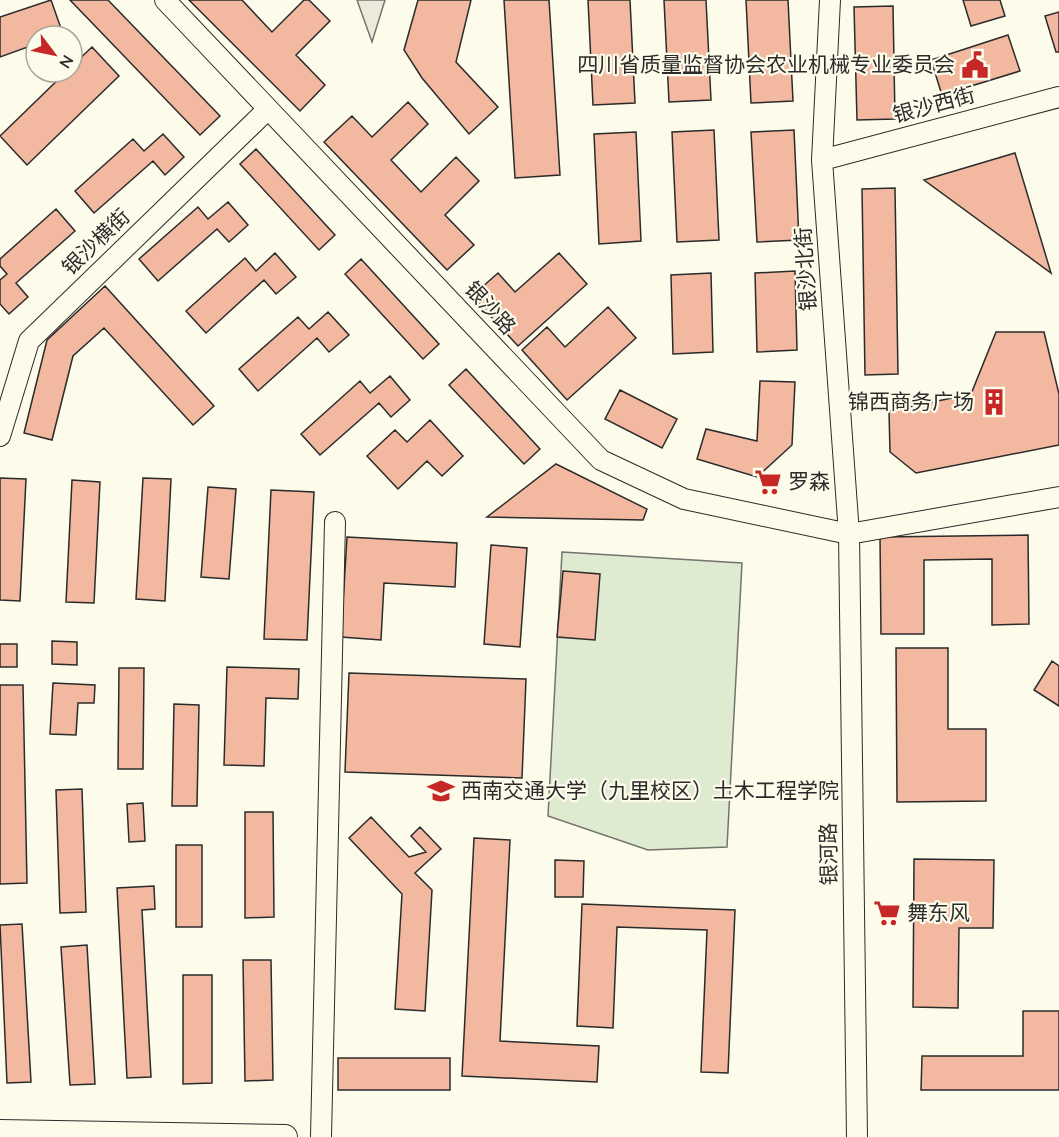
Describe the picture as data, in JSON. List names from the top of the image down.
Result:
{
  "streets": {
    "street": [
      "银沙西街",
      "银沙横街",
      "银沙北街",
      "银沙路",
      "银河路"
    ]
  },
  "crossings": [
    ["银沙西街", "银沙北街"],
    ["银沙横街", "银沙路"],
    ["银沙北街", "银沙路"],
    ["银沙北街", "银河路"],
    ["银沙路", "银河路"]
  ],
  "places": {
    "public building": ["四川省质量监督协会农业机械专业委员会"],
    "building": ["锦西商务广场"],
    "supermarket": ["罗森", "舞东风"],
    "school or university": ["西南交通大学（九里校区）土木工程学院"]
  },
  "north": "bottom right"
}
